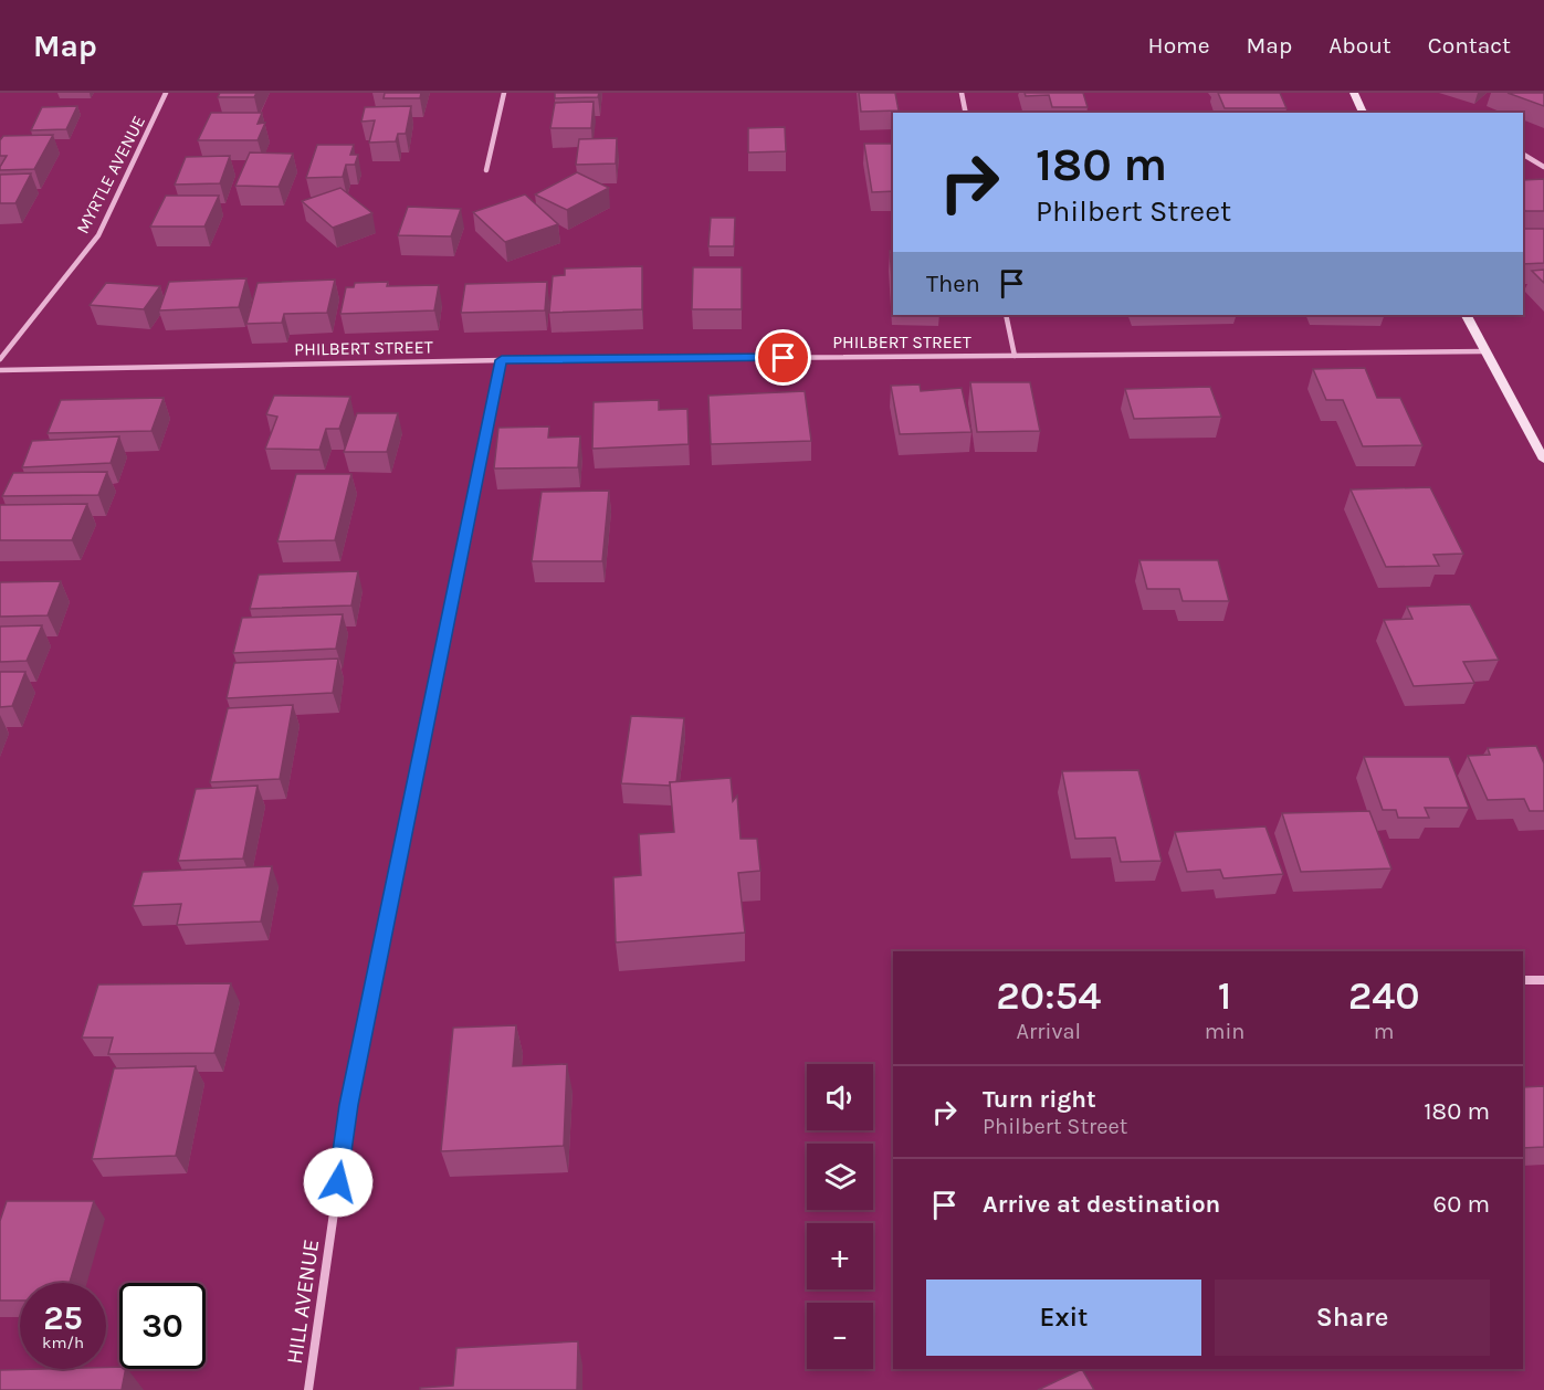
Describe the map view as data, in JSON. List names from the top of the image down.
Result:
{
  "streets": {
    "street": ["MYRTLE AVENUE", "PHILBERT STREET", "HILL AVENUE"]
  },
  "crossings": [
    ["PHILBERT STREET", "HILL AVENUE"]
  ],
  "page": {
    "header": "Map",
    "nav": [
      "Home",
      "Map",
      "About",
      "Contact"
    ],
    "turn": ["180 m", "Philbert Street"],
    "then": "Then",
    "eta": [
      "20:54",
      "Arrival",
      "1",
      "min",
      "240",
      "m"
    ],
    "map_buttons": ["+", "−"],
    "list": [
      {
        "name": "Turn right",
        "note": "Philbert Street",
        "value": "180 m"
      },
      {
        "name": "Arrive at destination",
        "value": "60 m"
      }
    ],
    "buttons": ["Exit", "Share"],
    "speed": "25 km/h",
    "limit": "30"
  }
}
